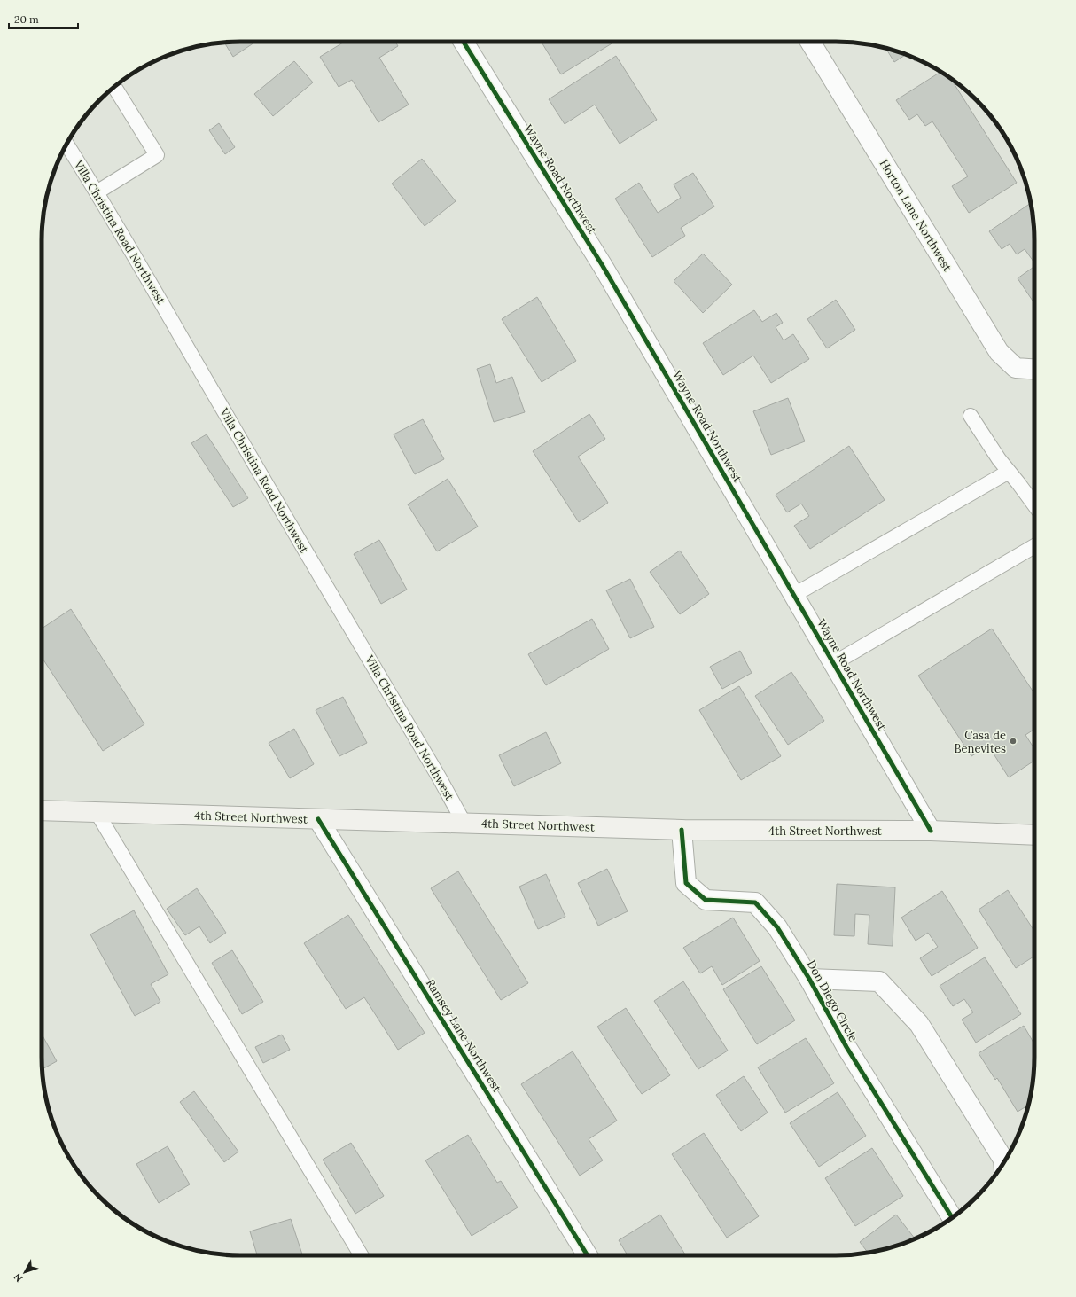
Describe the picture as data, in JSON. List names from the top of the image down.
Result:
{
  "streets": {
    "main road": ["4th Street Northwest"],
    "street": [
      "Wayne Road Northwest",
      "Horton Lane Northwest",
      "Don Diego Circle",
      "Ramsey Lane Northwest"
    ],
    "lane": ["Villa Christina Road Northwest"]
  },
  "crossings": [
    ["Wayne Road Northwest", "4th Street Northwest"],
    ["Villa Christina Road Northwest", "4th Street Northwest"],
    ["4th Street Northwest", "Don Diego Circle"],
    ["4th Street Northwest", "Ramsey Lane Northwest"]
  ],
  "places": ["Casa de Benevites"],
  "scale_bar": "20 m",
  "north": "bottom left"
}
